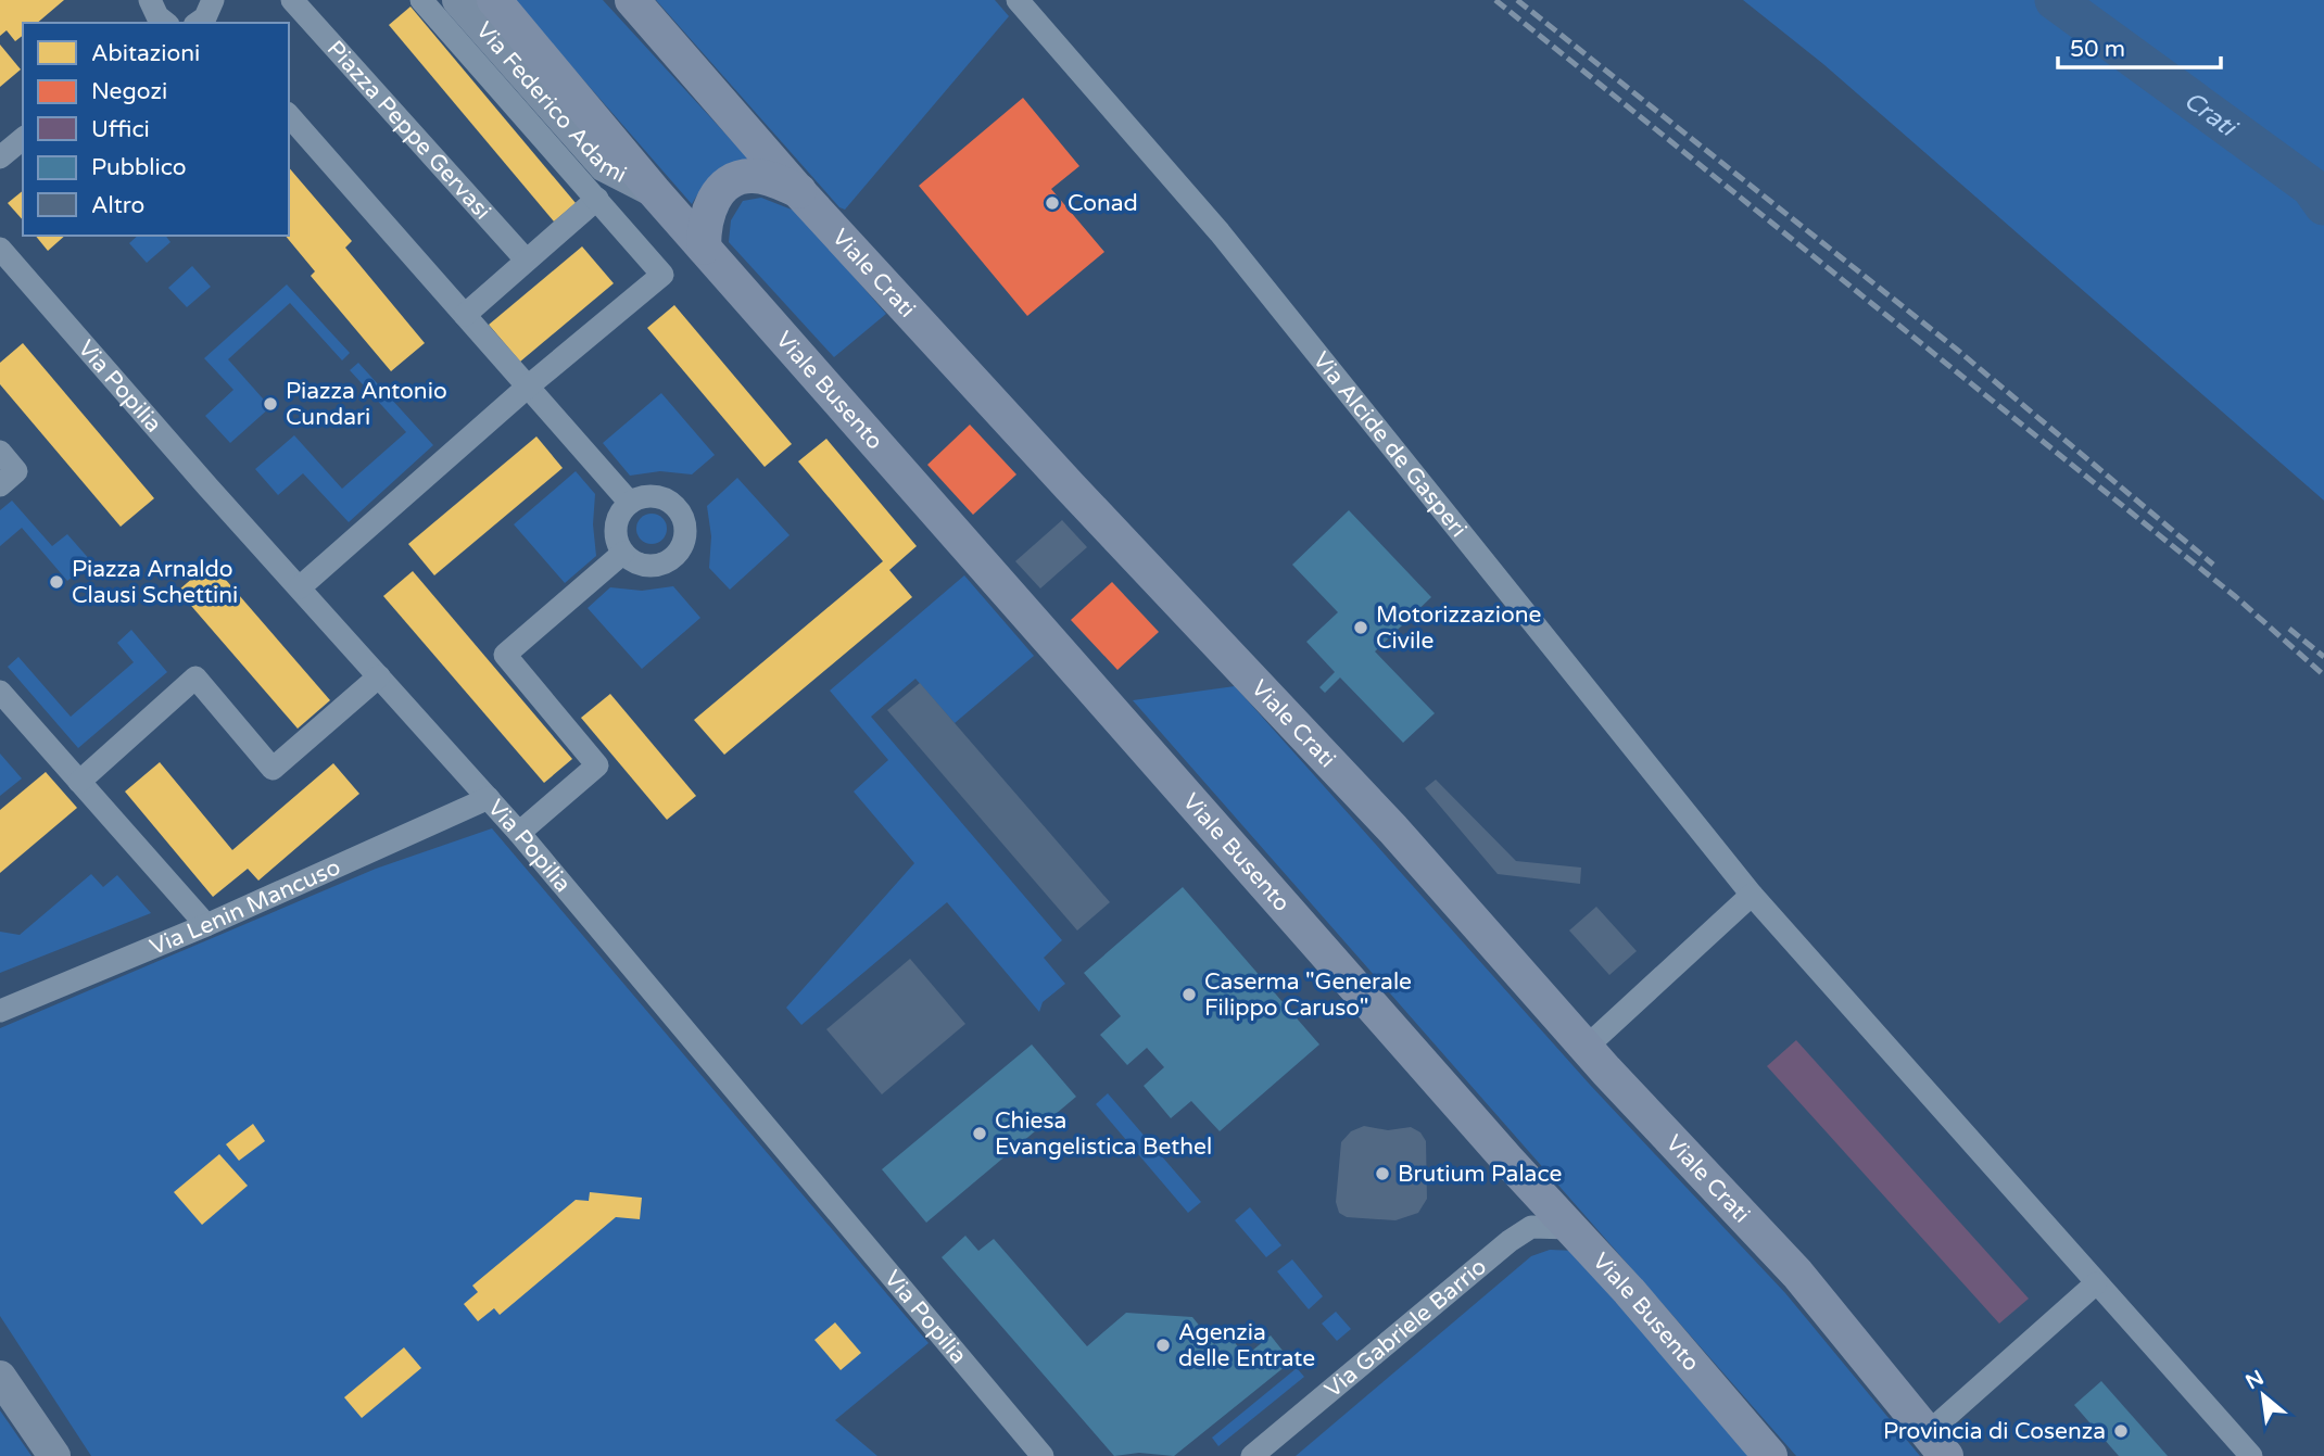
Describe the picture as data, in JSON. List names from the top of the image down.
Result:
{
  "streets": {
    "main road": ["Via Federico Adami", "Viale Crati", "Viale Busento"],
    "street": [
      "Piazza Peppe Gervasi",
      "Via Popilia",
      "Via Alcide de Gasperi",
      "Via Lenin Mancuso",
      "Via Gabriele Barrio"
    ]
  },
  "crossings": [
    ["Via Federico Adami", "Viale Busento"],
    ["Via Popilia", "Via Lenin Mancuso"],
    ["Viale Busento", "Via Gabriele Barrio"]
  ],
  "water": ["Crati"],
  "places": [
    "Conad",
    "Piazza Antonio Cundari",
    "Piazza Arnaldo Clausi Schettini",
    "Motorizzazione Civile",
    "Caserma \"Generale Filippo Caruso\"",
    "Chiesa Evangelistica Bethel",
    "Brutium Palace",
    "Agenzia delle Entrate",
    "Provincia di Cosenza"
  ],
  "legend": [
    "Abitazioni",
    "Negozi",
    "Uffici",
    "Pubblico",
    "Altro"
  ],
  "scale_bar": "50 m",
  "north": "top left"
}
